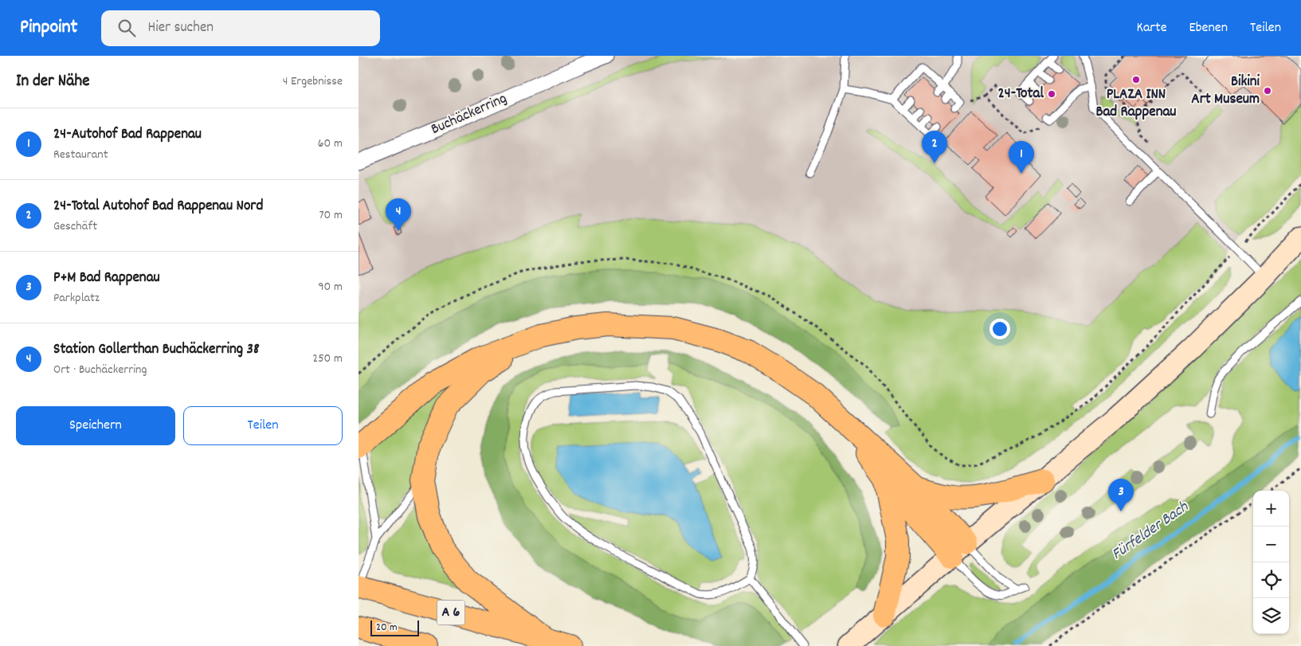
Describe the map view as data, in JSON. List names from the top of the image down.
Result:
{
  "streets": {
    "highway": ["A 6"],
    "street": ["Buchäckerring"]
  },
  "water": ["Fürfelder Bach"],
  "places": ["PLAZA INN Bad Rappenau", "Bikini Art Museum", "24-Total"],
  "scale_bar": "20 m",
  "page": {
    "header": "Pinpoint",
    "search": "Hier suchen",
    "nav": ["Karte", "Ebenen", "Teilen"],
    "heading": ["In der Nähe", "4 Ergebnisse"],
    "list": [
      {
        "mark": "1",
        "name": "24-Autohof Bad Rappenau",
        "note": "Restaurant",
        "value": "60 m"
      },
      {
        "mark": "2",
        "name": "24-Total Autohof Bad Rappenau Nord",
        "note": "Geschäft",
        "value": "70 m"
      },
      {
        "mark": "3",
        "name": "P+M Bad Rappenau",
        "note": "Parkplatz",
        "value": "90 m"
      },
      {
        "mark": "4",
        "name": "Station Gollerthan Buchäckerring 38",
        "note": "Ort · Buchäckerring",
        "value": "250 m"
      }
    ],
    "pins": [
      "2",
      "1",
      "4",
      "3"
    ],
    "buttons": ["Speichern", "Teilen"],
    "map_buttons": ["+", "−"],
    "scale": "20 m"
  }
}
